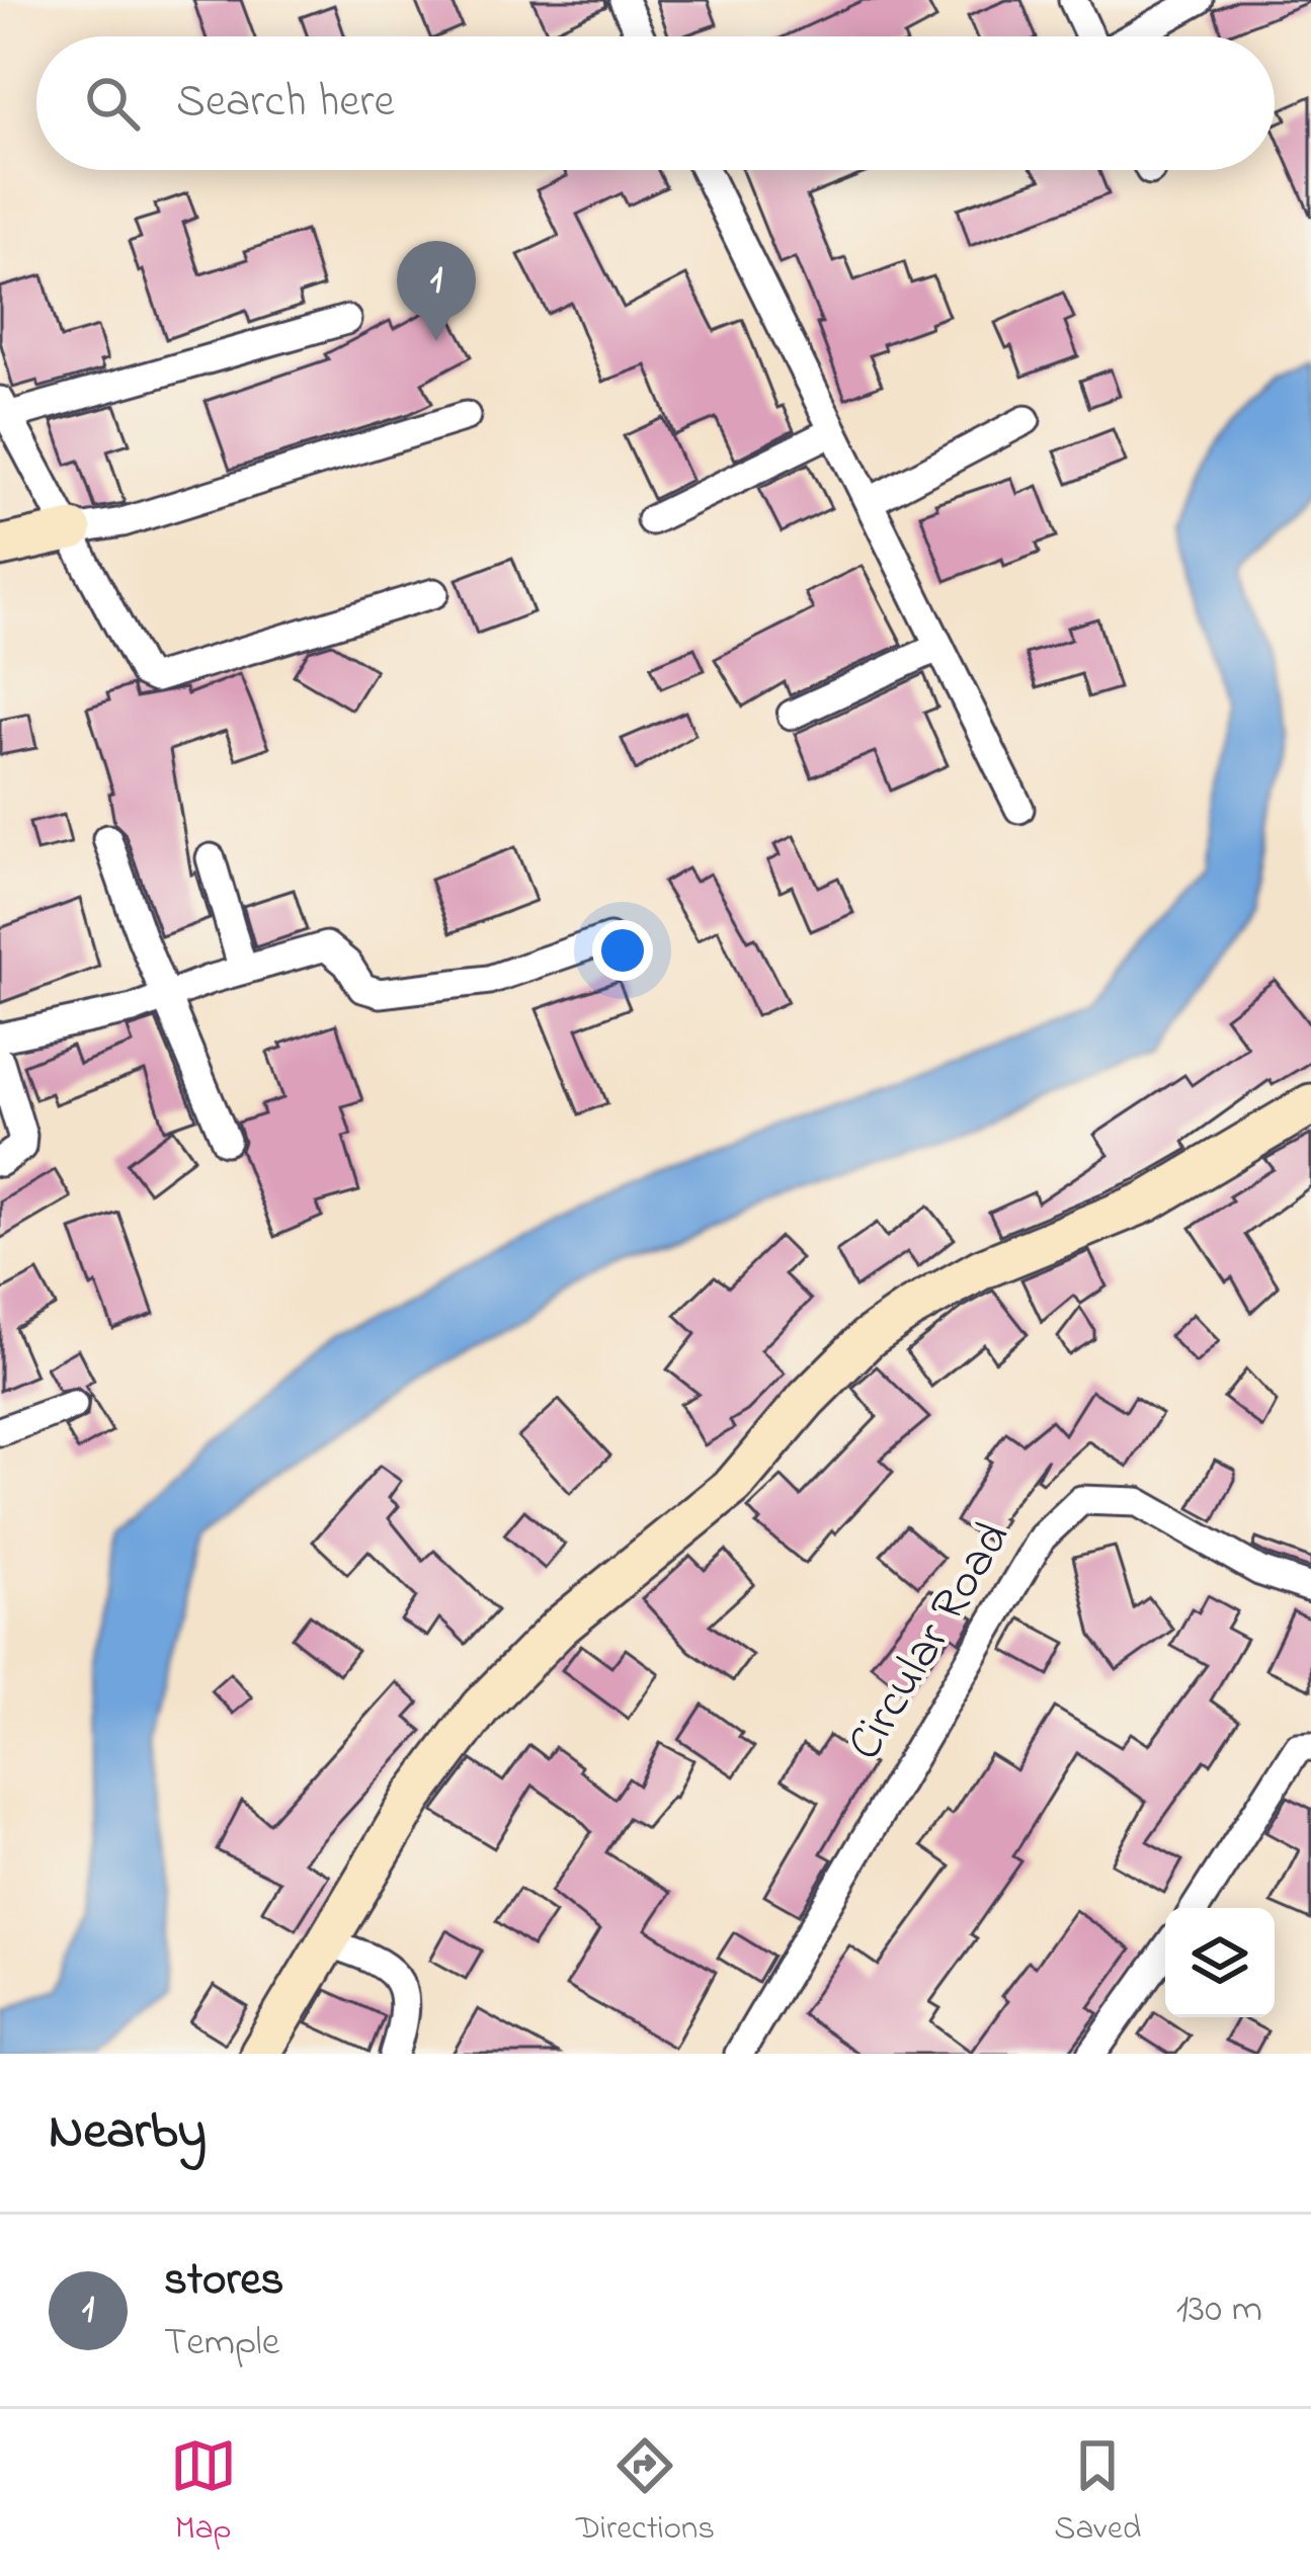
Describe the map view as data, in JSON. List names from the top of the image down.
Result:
{
  "streets": {
    "street": ["Circular Road"]
  },
  "page": {
    "search": "Search here",
    "pins": "1",
    "heading": "Nearby",
    "list": [
      {
        "mark": "1",
        "name": "stores",
        "note": "Temple",
        "value": "130 m"
      }
    ],
    "nav": ["Map", "Directions", "Saved"]
  }
}
